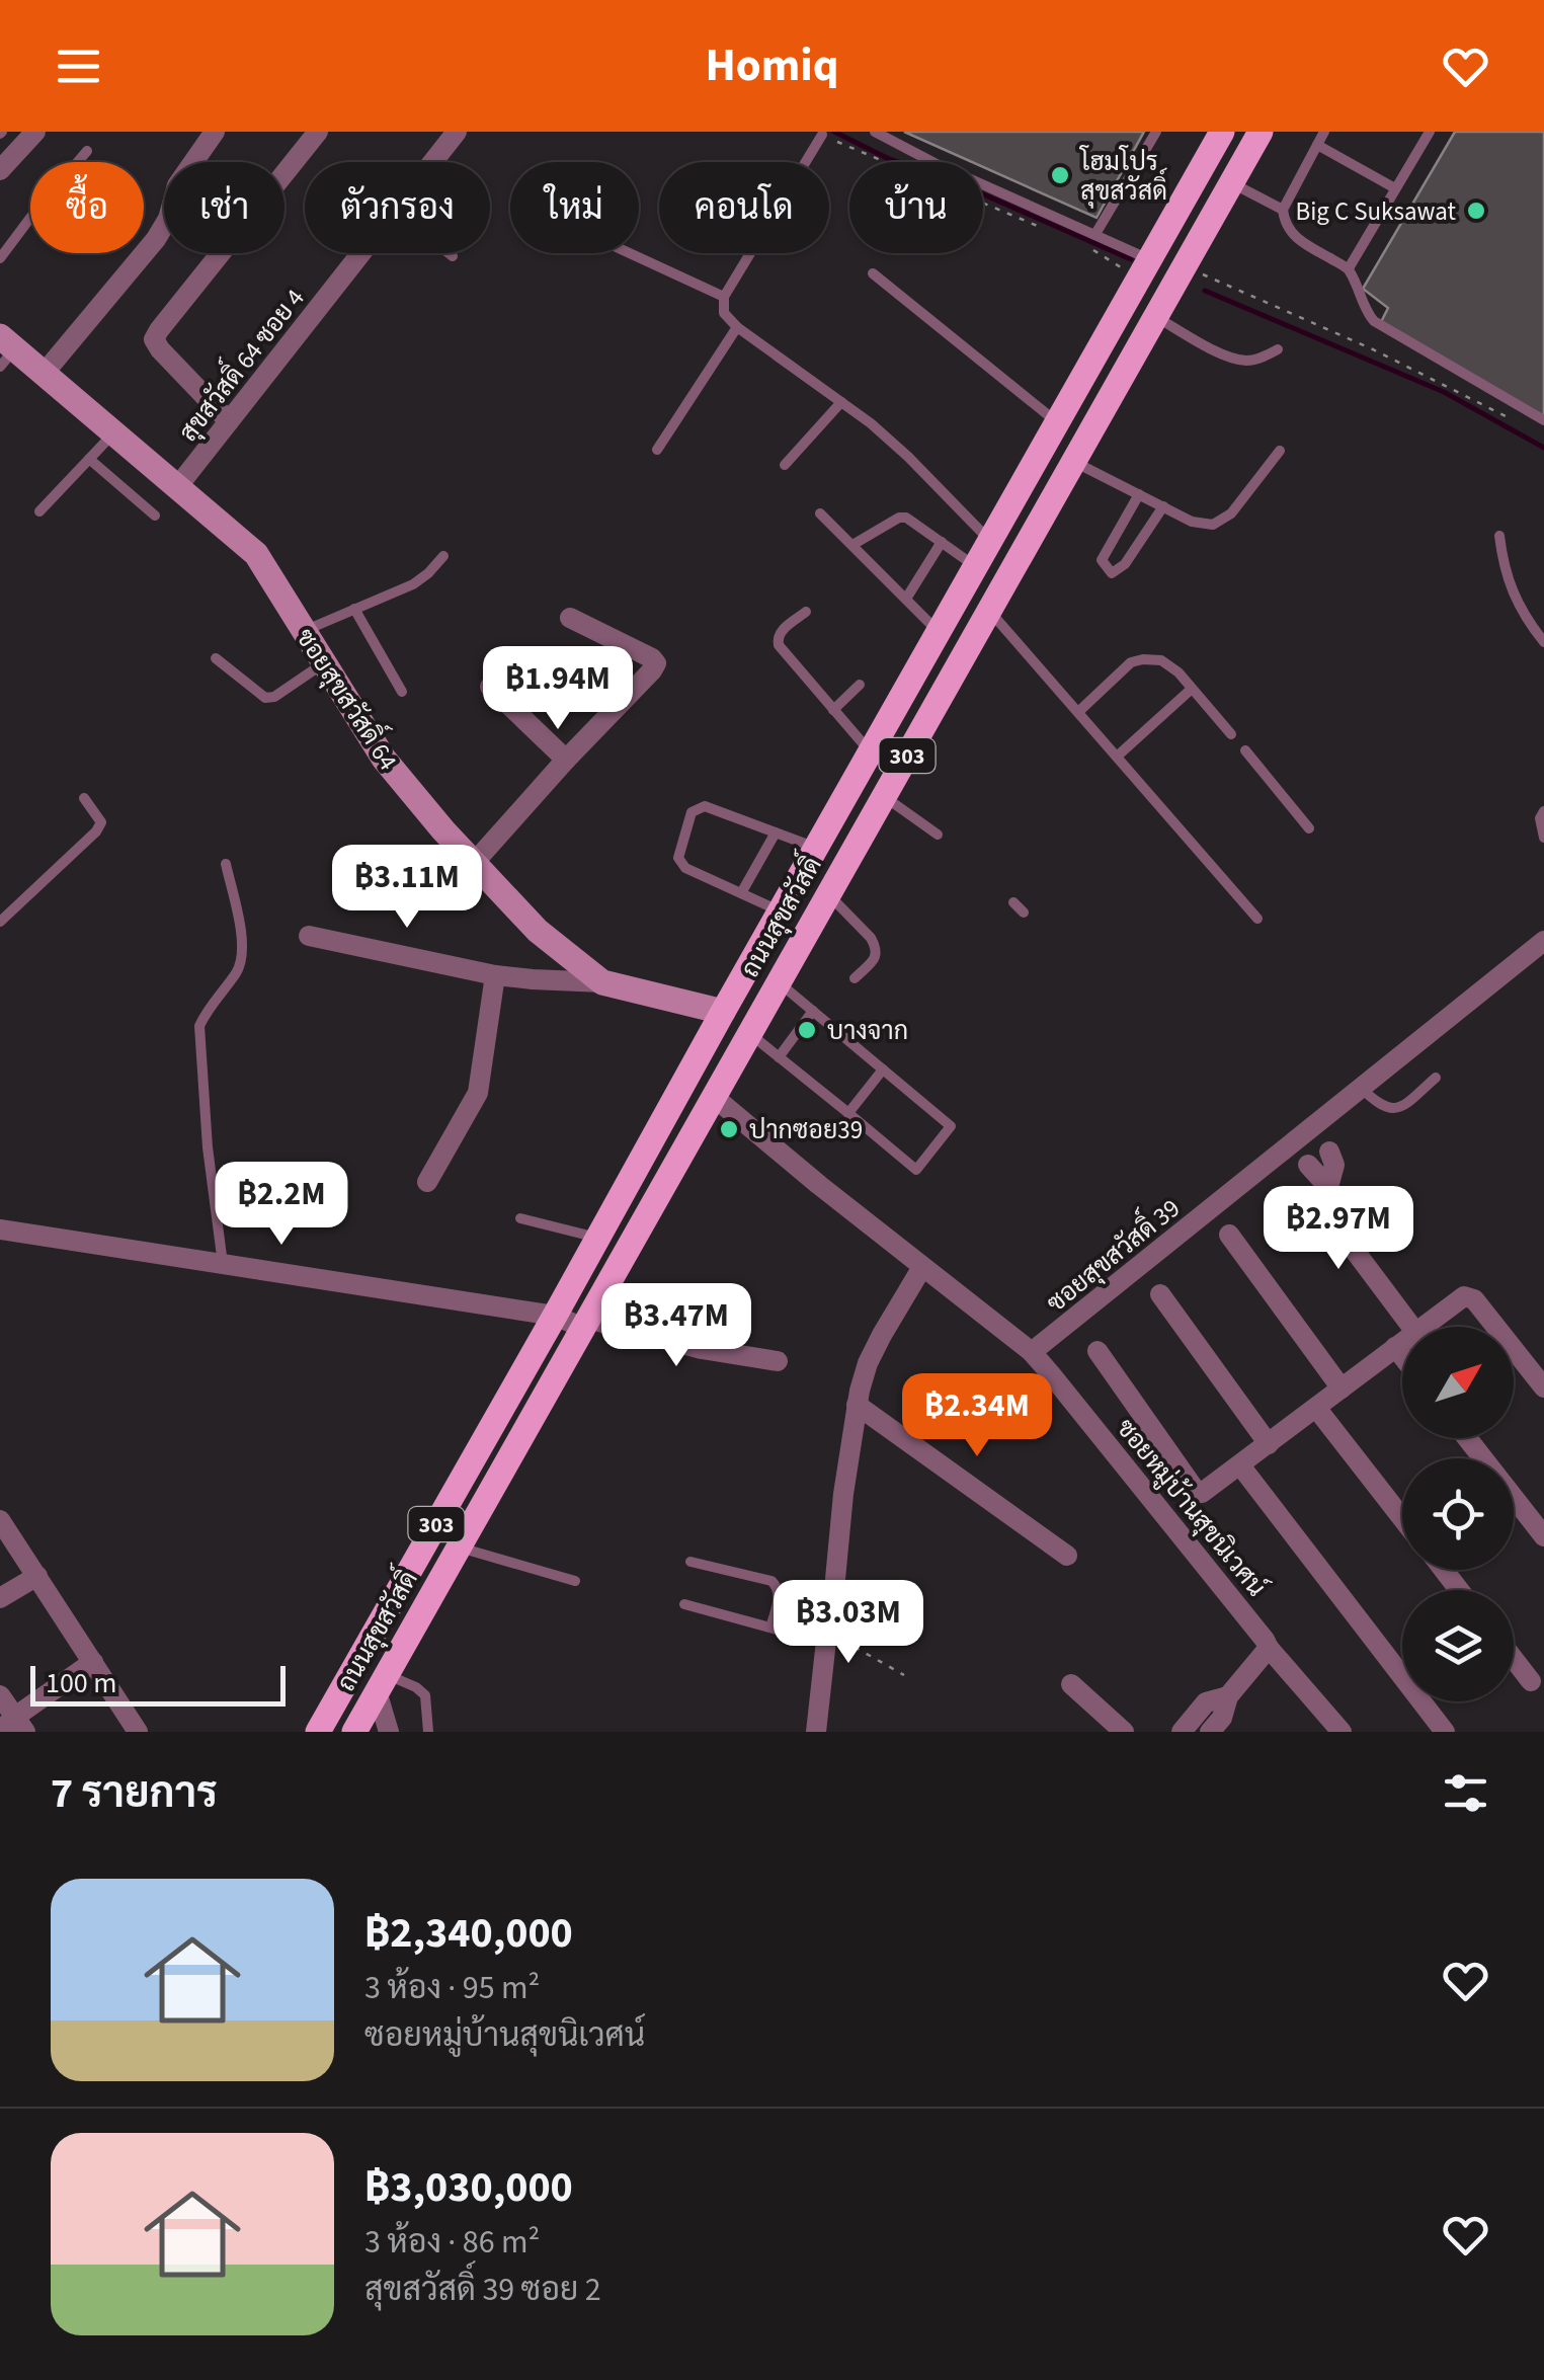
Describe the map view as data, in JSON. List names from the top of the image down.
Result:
{
  "streets": {
    "main road": ["303", "ถนนสุขสวัสดิ์"],
    "street": [
      "สุขสวัสดิ์ 64 ซอย 4",
      "ซอยสุขสวัสดิ์ 64",
      "ซอยสุขสวัสดิ์ 39",
      "ซอยหมู่บ้านสุขนิเวศน์"
    ]
  },
  "crossings": [
    ["สุขสวัสดิ์ 64 ซอย 4", "ซอยสุขสวัสดิ์ 64"],
    ["ซอยสุขสวัสดิ์ 64", "ถนนสุขสวัสดิ์"],
    ["ซอยสุขสวัสดิ์ 39", "ซอยหมู่บ้านสุขนิเวศน์"]
  ],
  "places": [
    "โฮมโปร สุขสวัสดิ์",
    "Big C Suksawat",
    "บางจาก",
    "ปากซอย39"
  ],
  "scale_bar": "100 m",
  "north": "top right",
  "page": {
    "header": "Homiq",
    "chip": [
      "ซื้อ",
      "เช่า",
      "ตัวกรอง",
      "ใหม่",
      "คอนโด",
      "บ้าน"
    ],
    "price": [
      "฿1.94M",
      "฿3.11M",
      "฿2.2M",
      "฿2.97M",
      "฿3.47M",
      "฿2.34M",
      "฿3.03M"
    ],
    "scale": "100 m",
    "heading": "7 รายการ",
    "list": [
      {
        "name": "฿2,340,000",
        "note": "3 ห้อง · 95 m² · ซอยหมู่บ้านสุขนิเวศน์"
      },
      {
        "name": "฿3,030,000",
        "note": "3 ห้อง · 86 m² · สุขสวัสดิ์ 39 ซอย 2"
      }
    ]
  }
}
